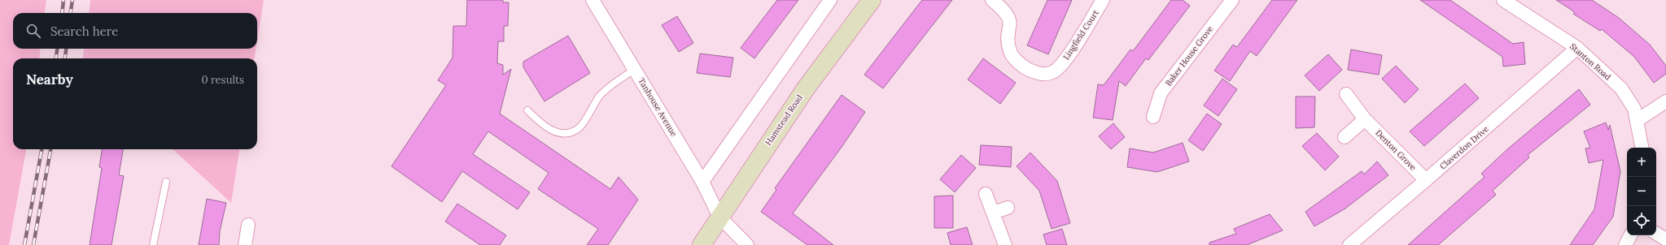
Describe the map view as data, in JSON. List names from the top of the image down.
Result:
{
  "streets": {
    "main road": ["Hamstead Road"],
    "street": [
      "Lingfield Court",
      "Baker House Grove",
      "Stanton Road",
      "Tanhouse Avenue",
      "Claverdon Drive",
      "Denton Grove"
    ]
  },
  "crossings": [
    ["Stanton Road", "Claverdon Drive"],
    ["Tanhouse Avenue", "Hamstead Road"],
    ["Claverdon Drive", "Denton Grove"]
  ],
  "page": {
    "search": "Search here",
    "heading": ["Nearby", "0 results"],
    "map_buttons": ["+", "−"]
  }
}
